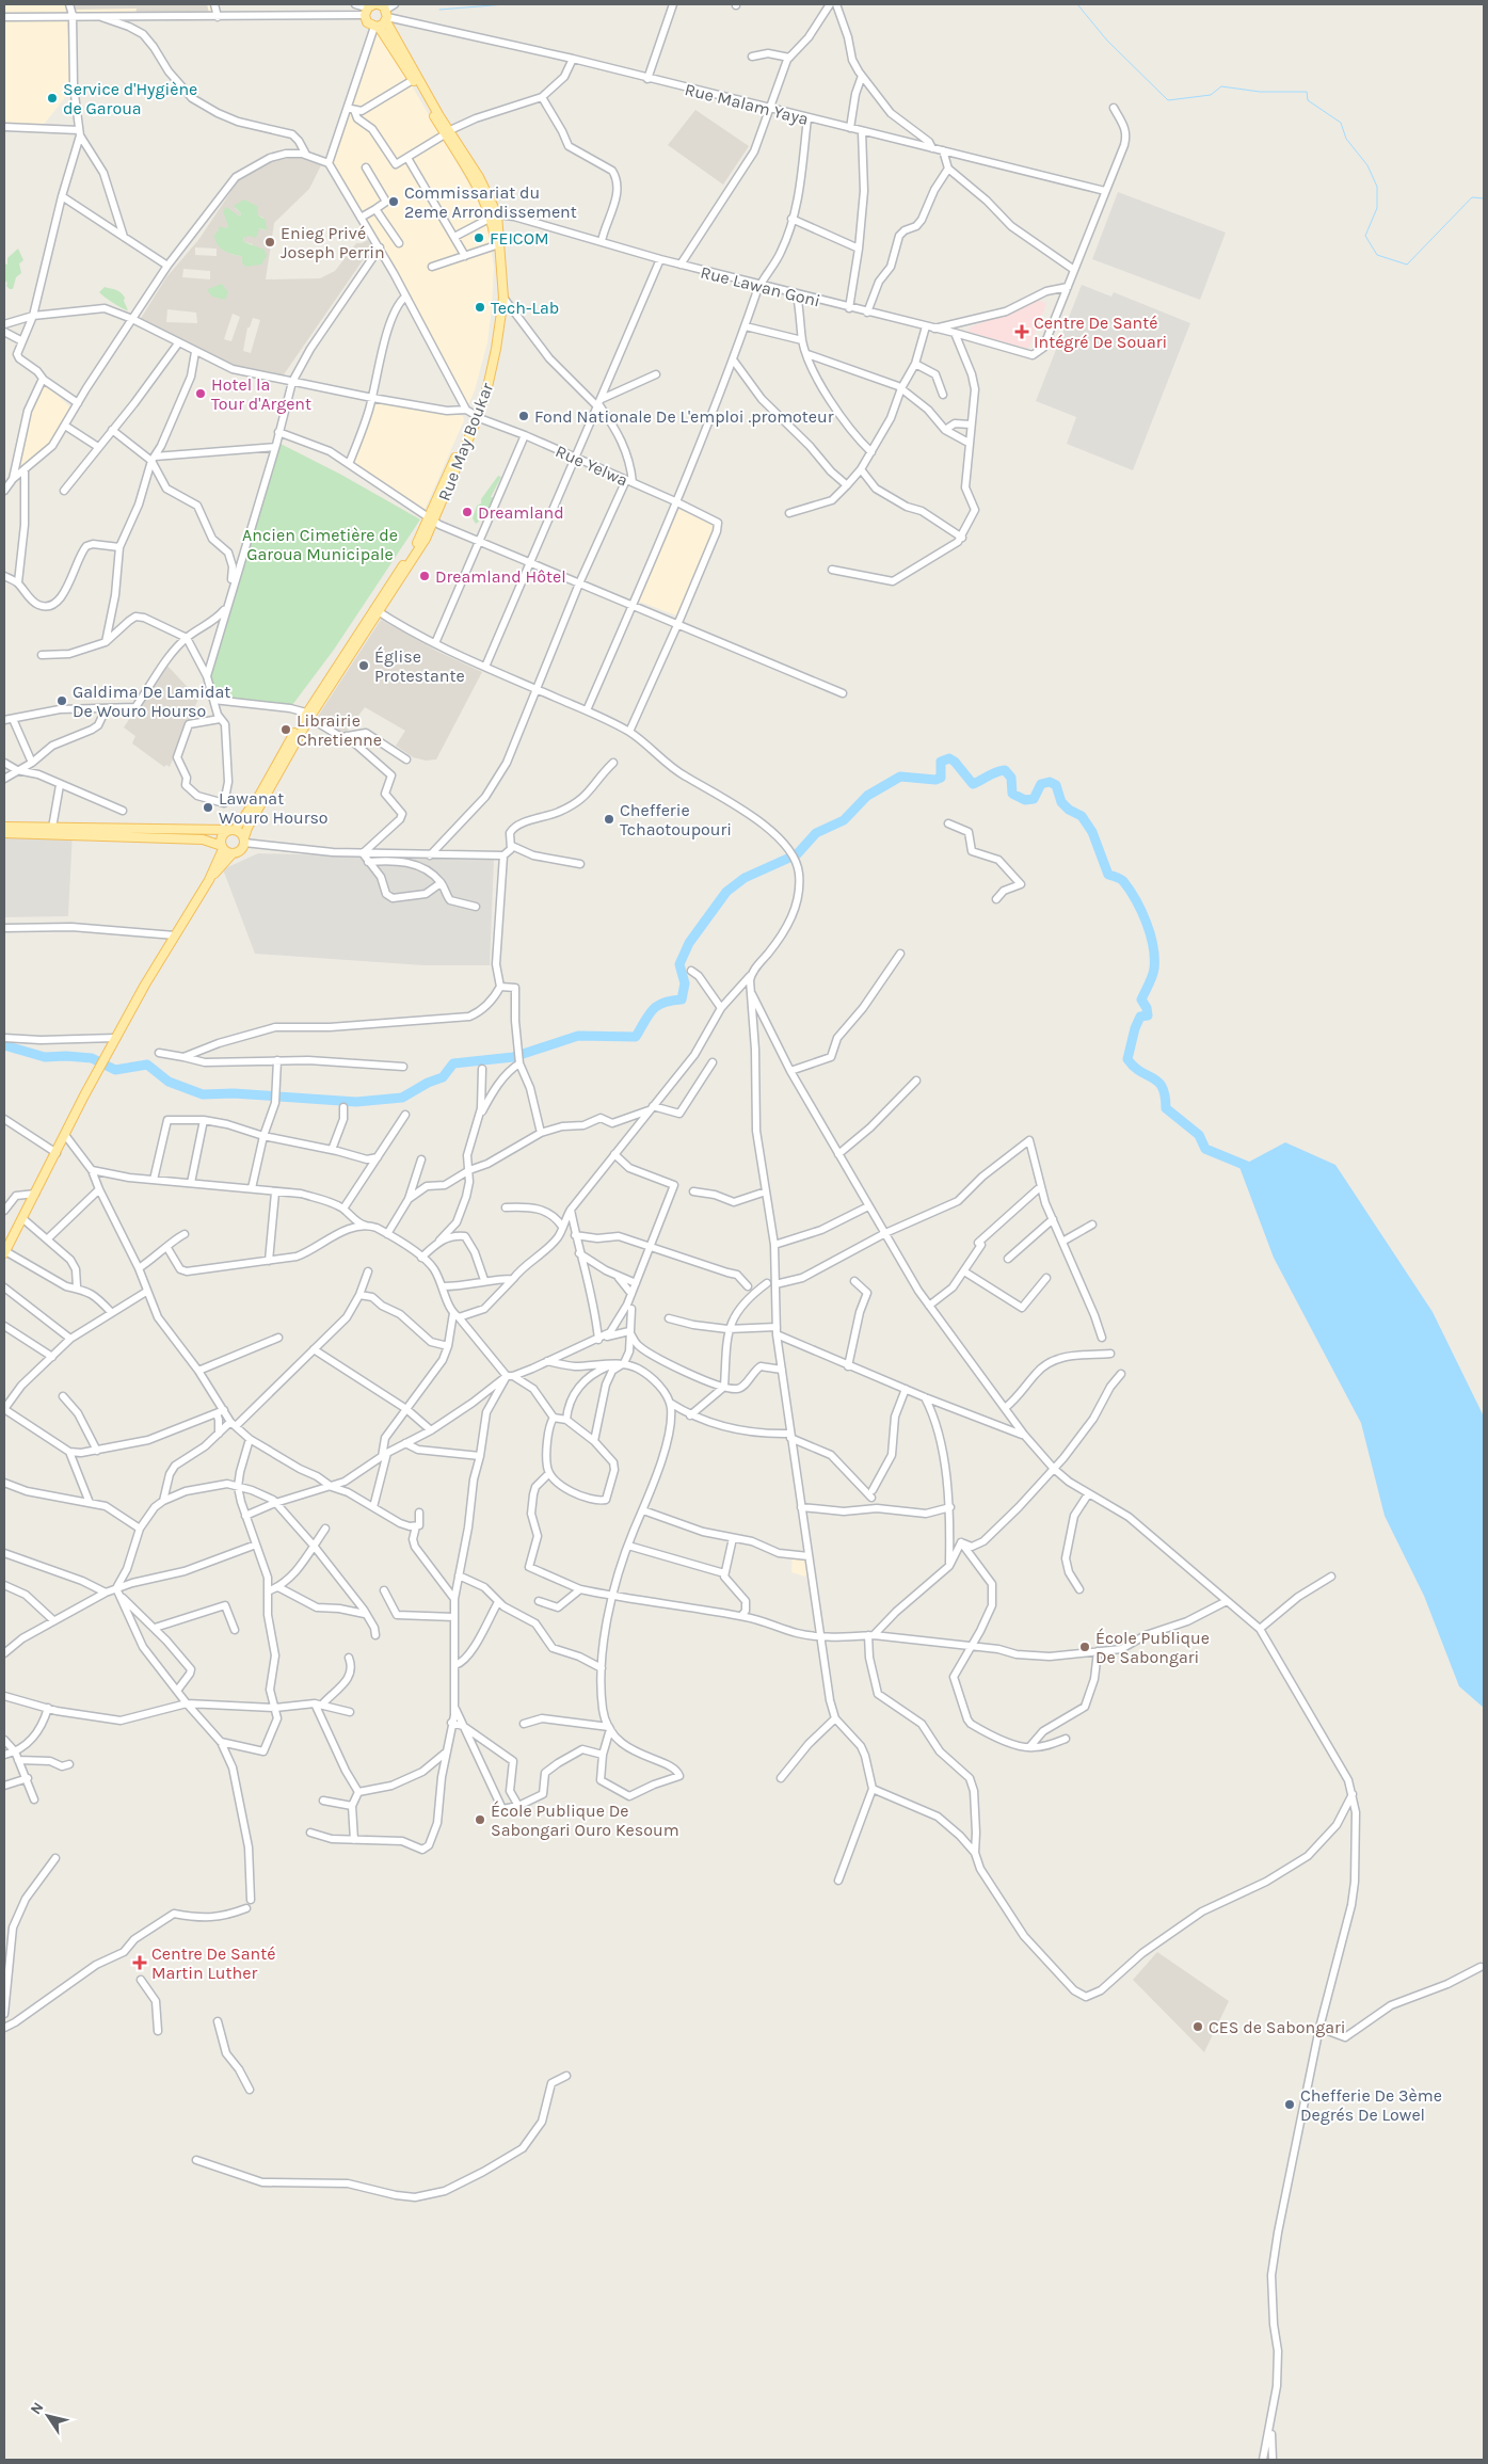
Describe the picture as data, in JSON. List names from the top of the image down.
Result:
{
  "streets": {
    "main road": ["Rue May Boukar"],
    "street": ["Rue Malam Yaya", "Rue Lawan Goni", "Rue Yelwa"]
  },
  "crossings": [
    ["Rue Malam Yaya", "Rue May Boukar"],
    ["Rue Lawan Goni", "Rue May Boukar"],
    ["Rue May Boukar", "Rue Yelwa"]
  ],
  "parks": ["Ancien Cimetière de Garoua Municipale"],
  "places": {
    "other": [
      "Service d'Hygiène de Garoua",
      "Commissariat du 2eme Arrondissement",
      "FEICOM",
      "Enieg Privé Joseph Perrin",
      "Tech-Lab",
      "Hotel la Tour d'Argent",
      "Fond Nationale De L'emploi .promoteur",
      "Dreamland",
      "Dreamland Hôtel",
      "Église Protestante",
      "Galdima De Lamidat De Wouro Hourso",
      "Librairie Chretienne",
      "Lawanat Wouro Hourso",
      "Chefferie Tchaotoupouri",
      "École Publique De Sabongari",
      "École Publique De Sabongari Ouro Kesoum",
      "CES de Sabongari",
      "Chefferie De 3ème Degrés De Lowel"
    ],
    "health": ["Centre De Santé Intégré De Souari", "Centre De Santé Martin Luther"]
  },
  "north": "top left"
}
